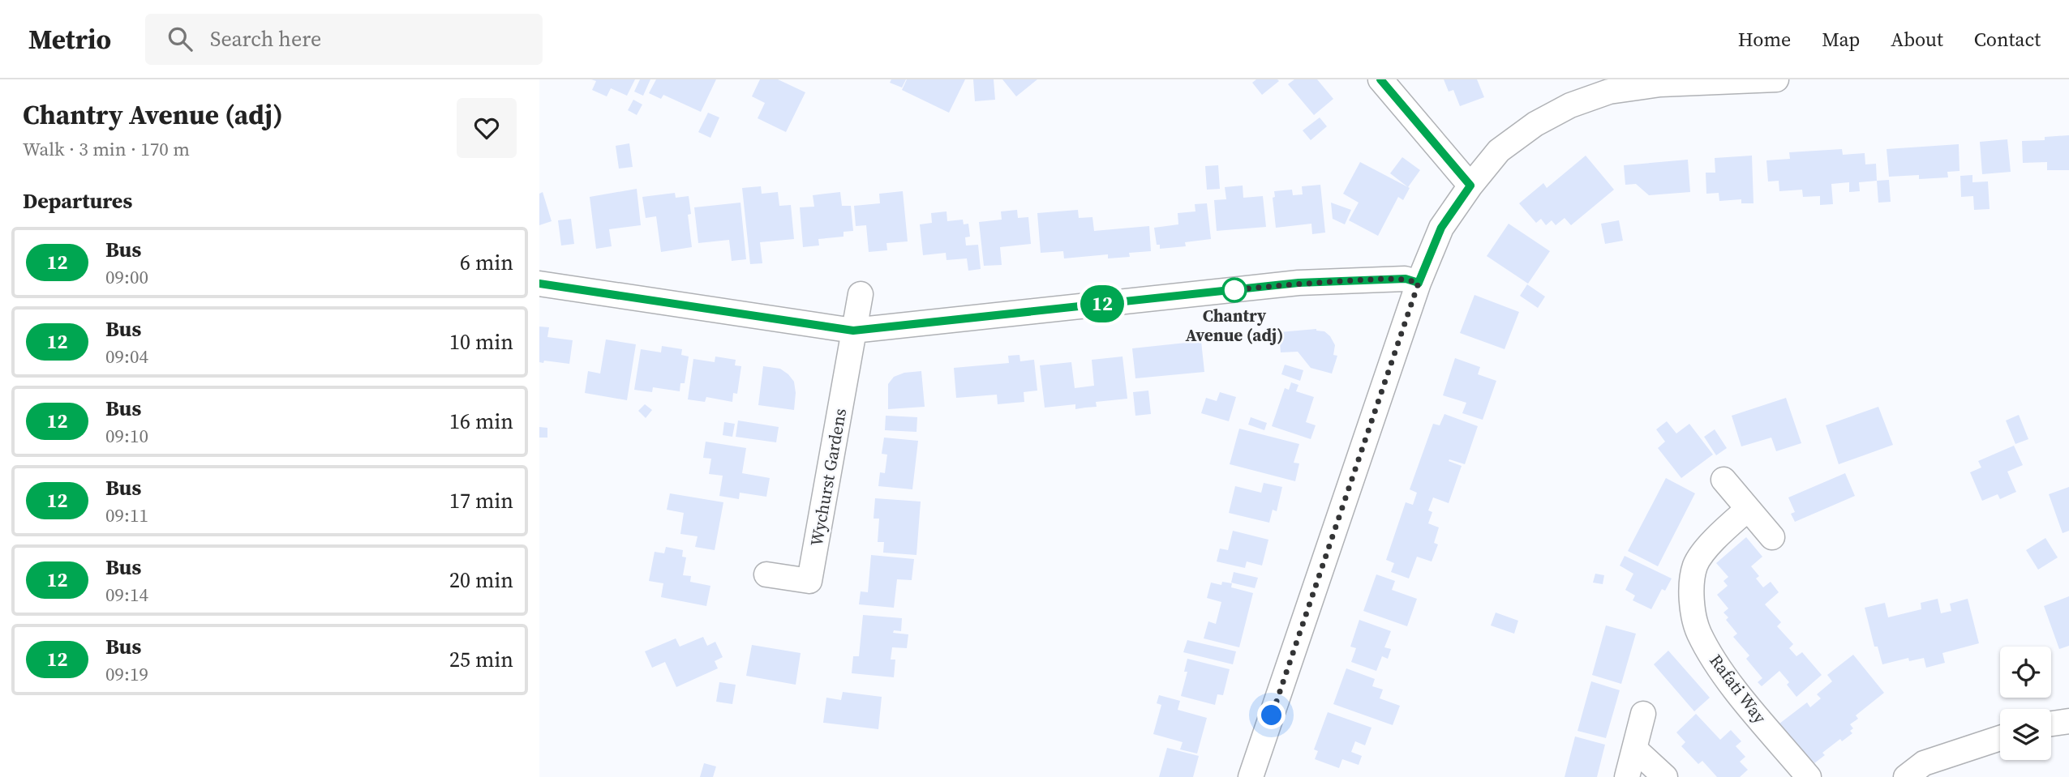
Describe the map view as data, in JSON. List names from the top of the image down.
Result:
{
  "streets": {
    "street": ["Wychurst Gardens", "Rafati Way"]
  },
  "places": ["Chantry Avenue (adj)"],
  "lines": ["bus line 12"],
  "page": {
    "header": "Metrio",
    "search": "Search here",
    "nav": [
      "Home",
      "Map",
      "About",
      "Contact"
    ],
    "heading": [
      ["Chantry Avenue (adj)", "Walk · 3 min · 170 m"],
      "Departures"
    ],
    "on_map": "12",
    "list": [
      {
        "mark": "12",
        "name": "Bus",
        "note": "09:00",
        "value": "6 min"
      },
      {
        "mark": "12",
        "name": "Bus",
        "note": "09:04",
        "value": "10 min"
      },
      {
        "mark": "12",
        "name": "Bus",
        "note": "09:10",
        "value": "16 min"
      },
      {
        "mark": "12",
        "name": "Bus",
        "note": "09:11",
        "value": "17 min"
      },
      {
        "mark": "12",
        "name": "Bus",
        "note": "09:14",
        "value": "20 min"
      },
      {
        "mark": "12",
        "name": "Bus",
        "note": "09:19",
        "value": "25 min"
      }
    ]
  }
}
